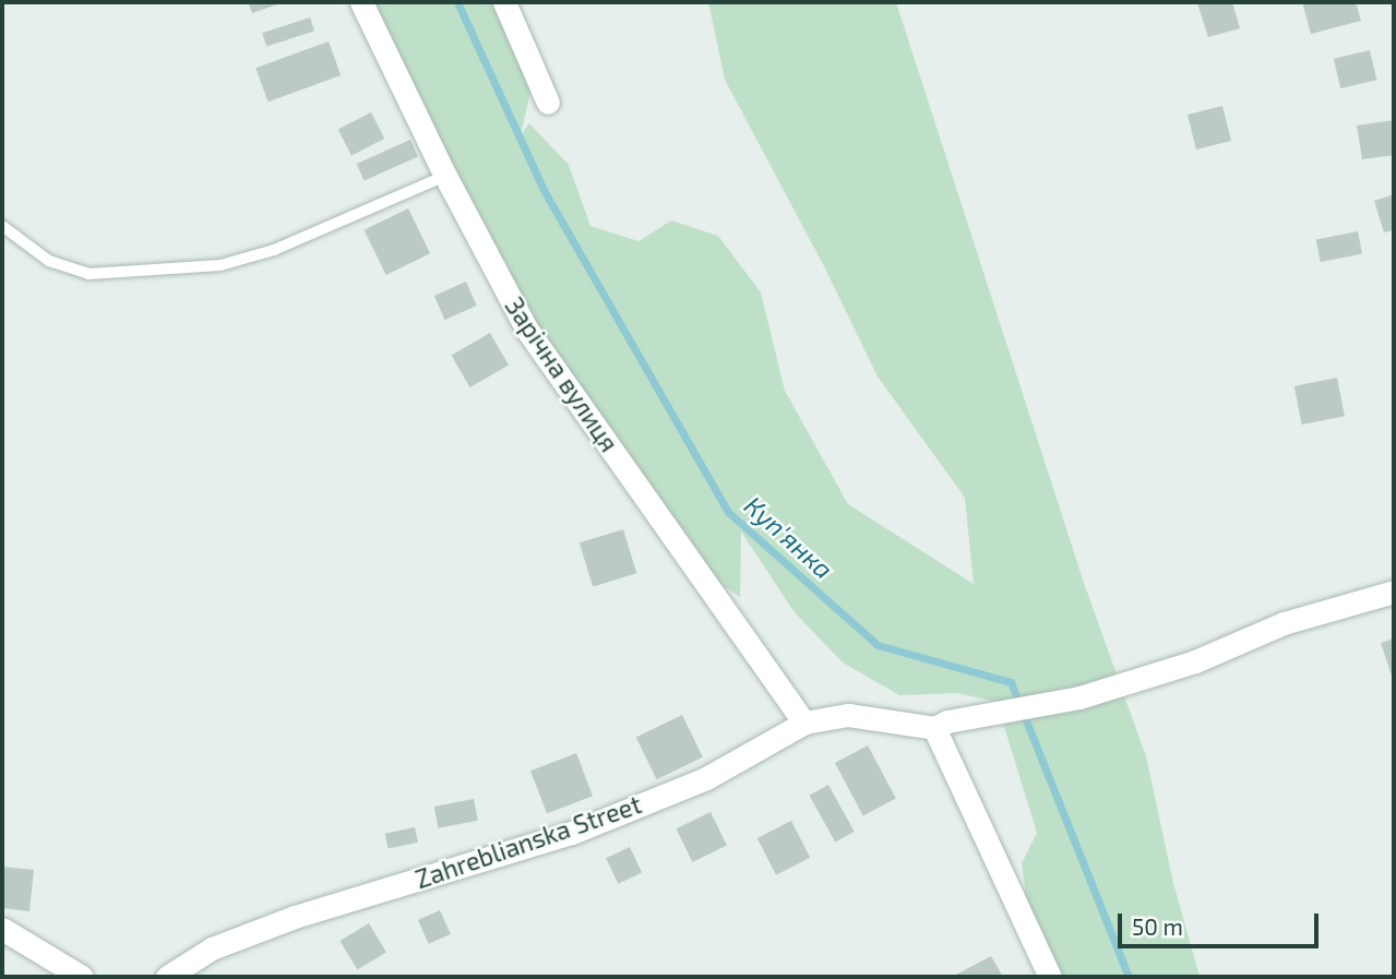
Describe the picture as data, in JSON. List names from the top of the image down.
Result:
{
  "streets": {
    "street": ["Зарічна вулиця", "Zahreblianska Street"]
  },
  "crossings": [
    ["Зарічна вулиця", "Zahreblianska Street"]
  ],
  "water": ["Куп'янка"],
  "scale_bar": "50 m"
}
